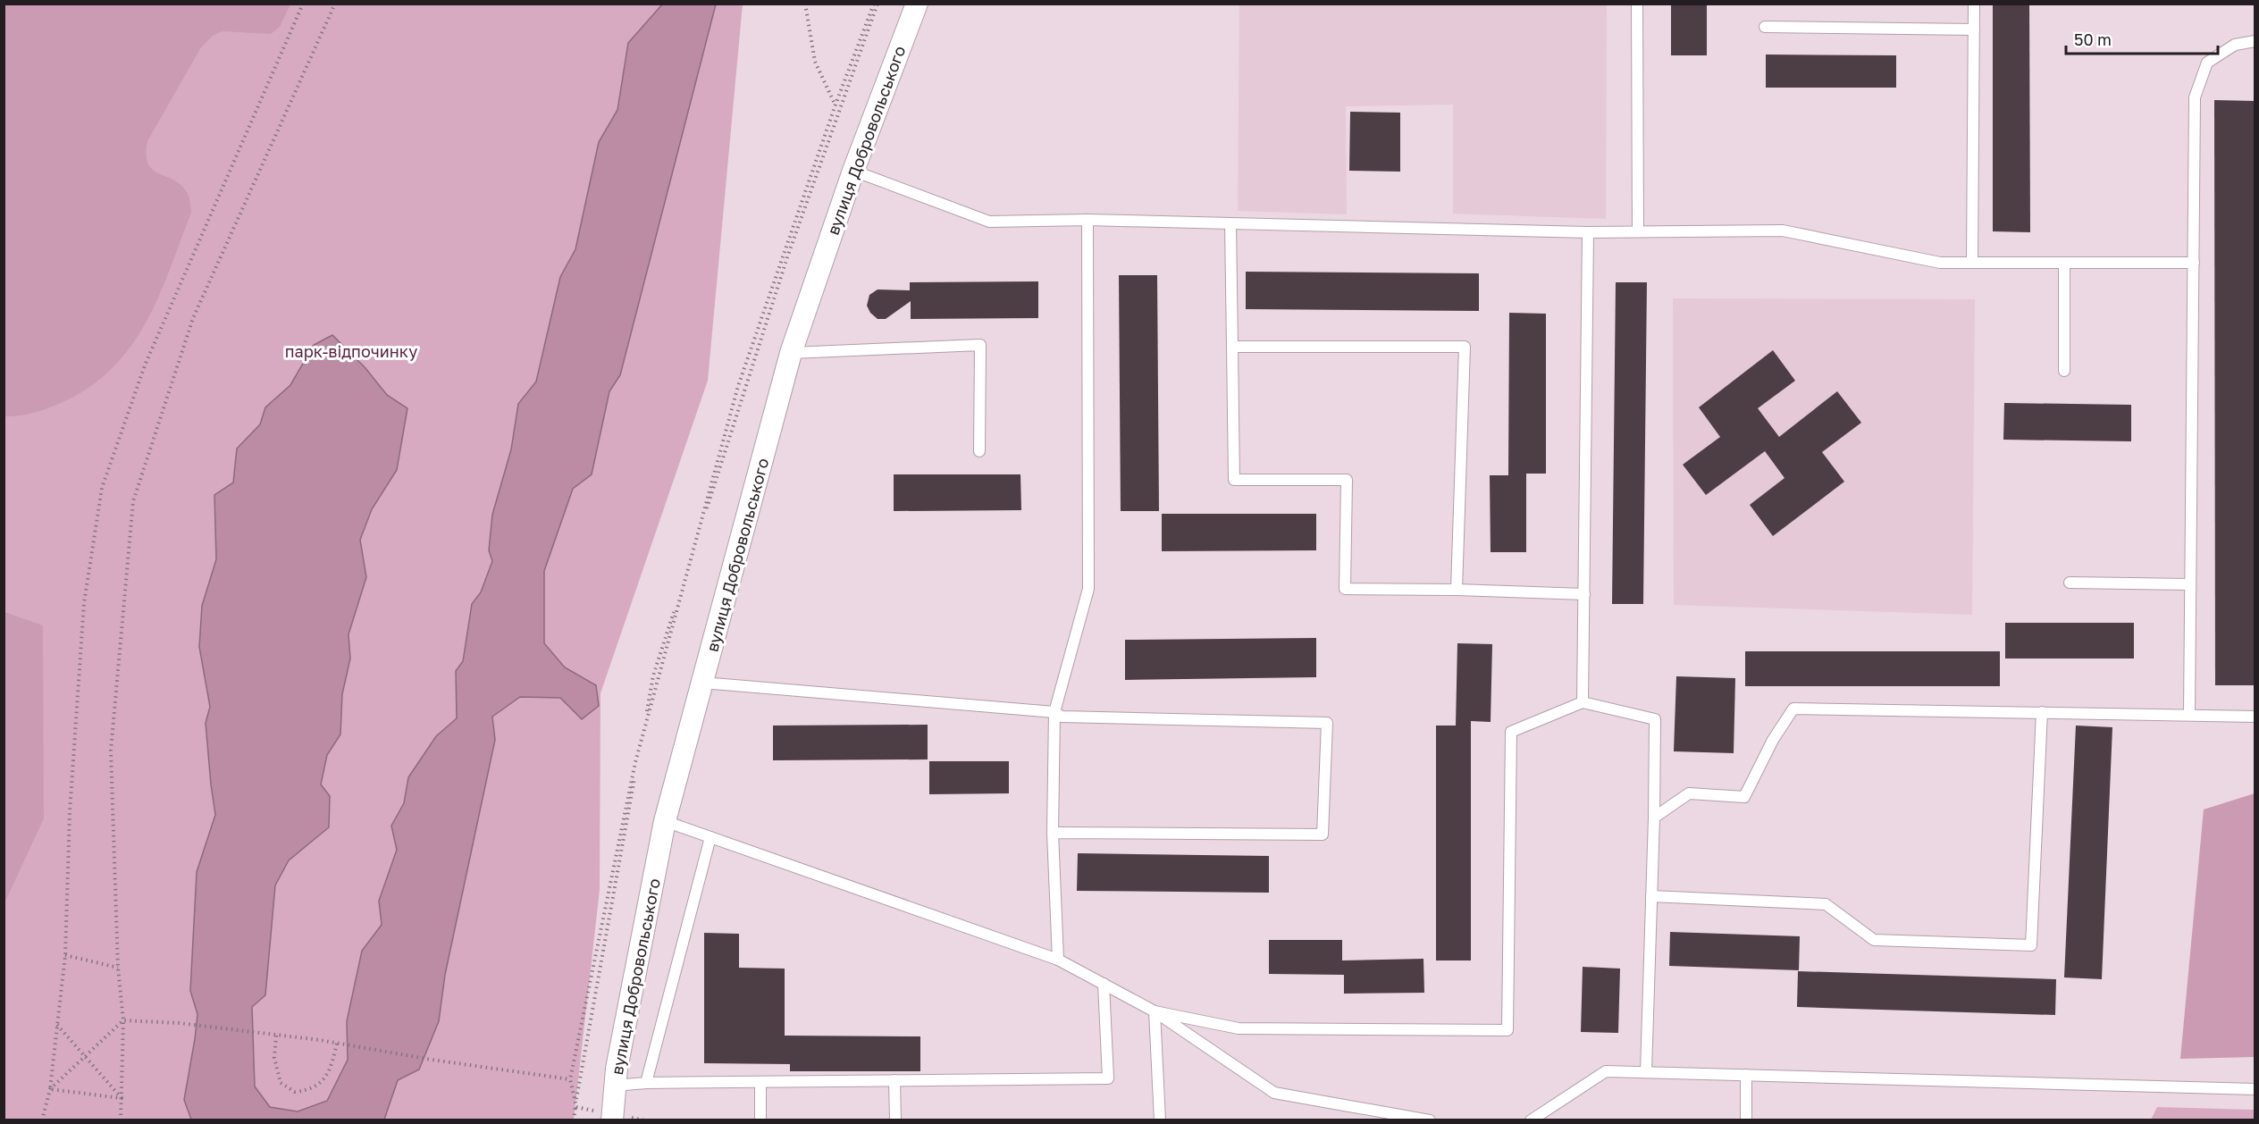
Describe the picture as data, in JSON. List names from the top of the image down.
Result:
{
  "streets": {
    "street": ["вулиця Добровольського"]
  },
  "parks": ["парк-відпочинку"],
  "scale_bar": "50 m"
}
